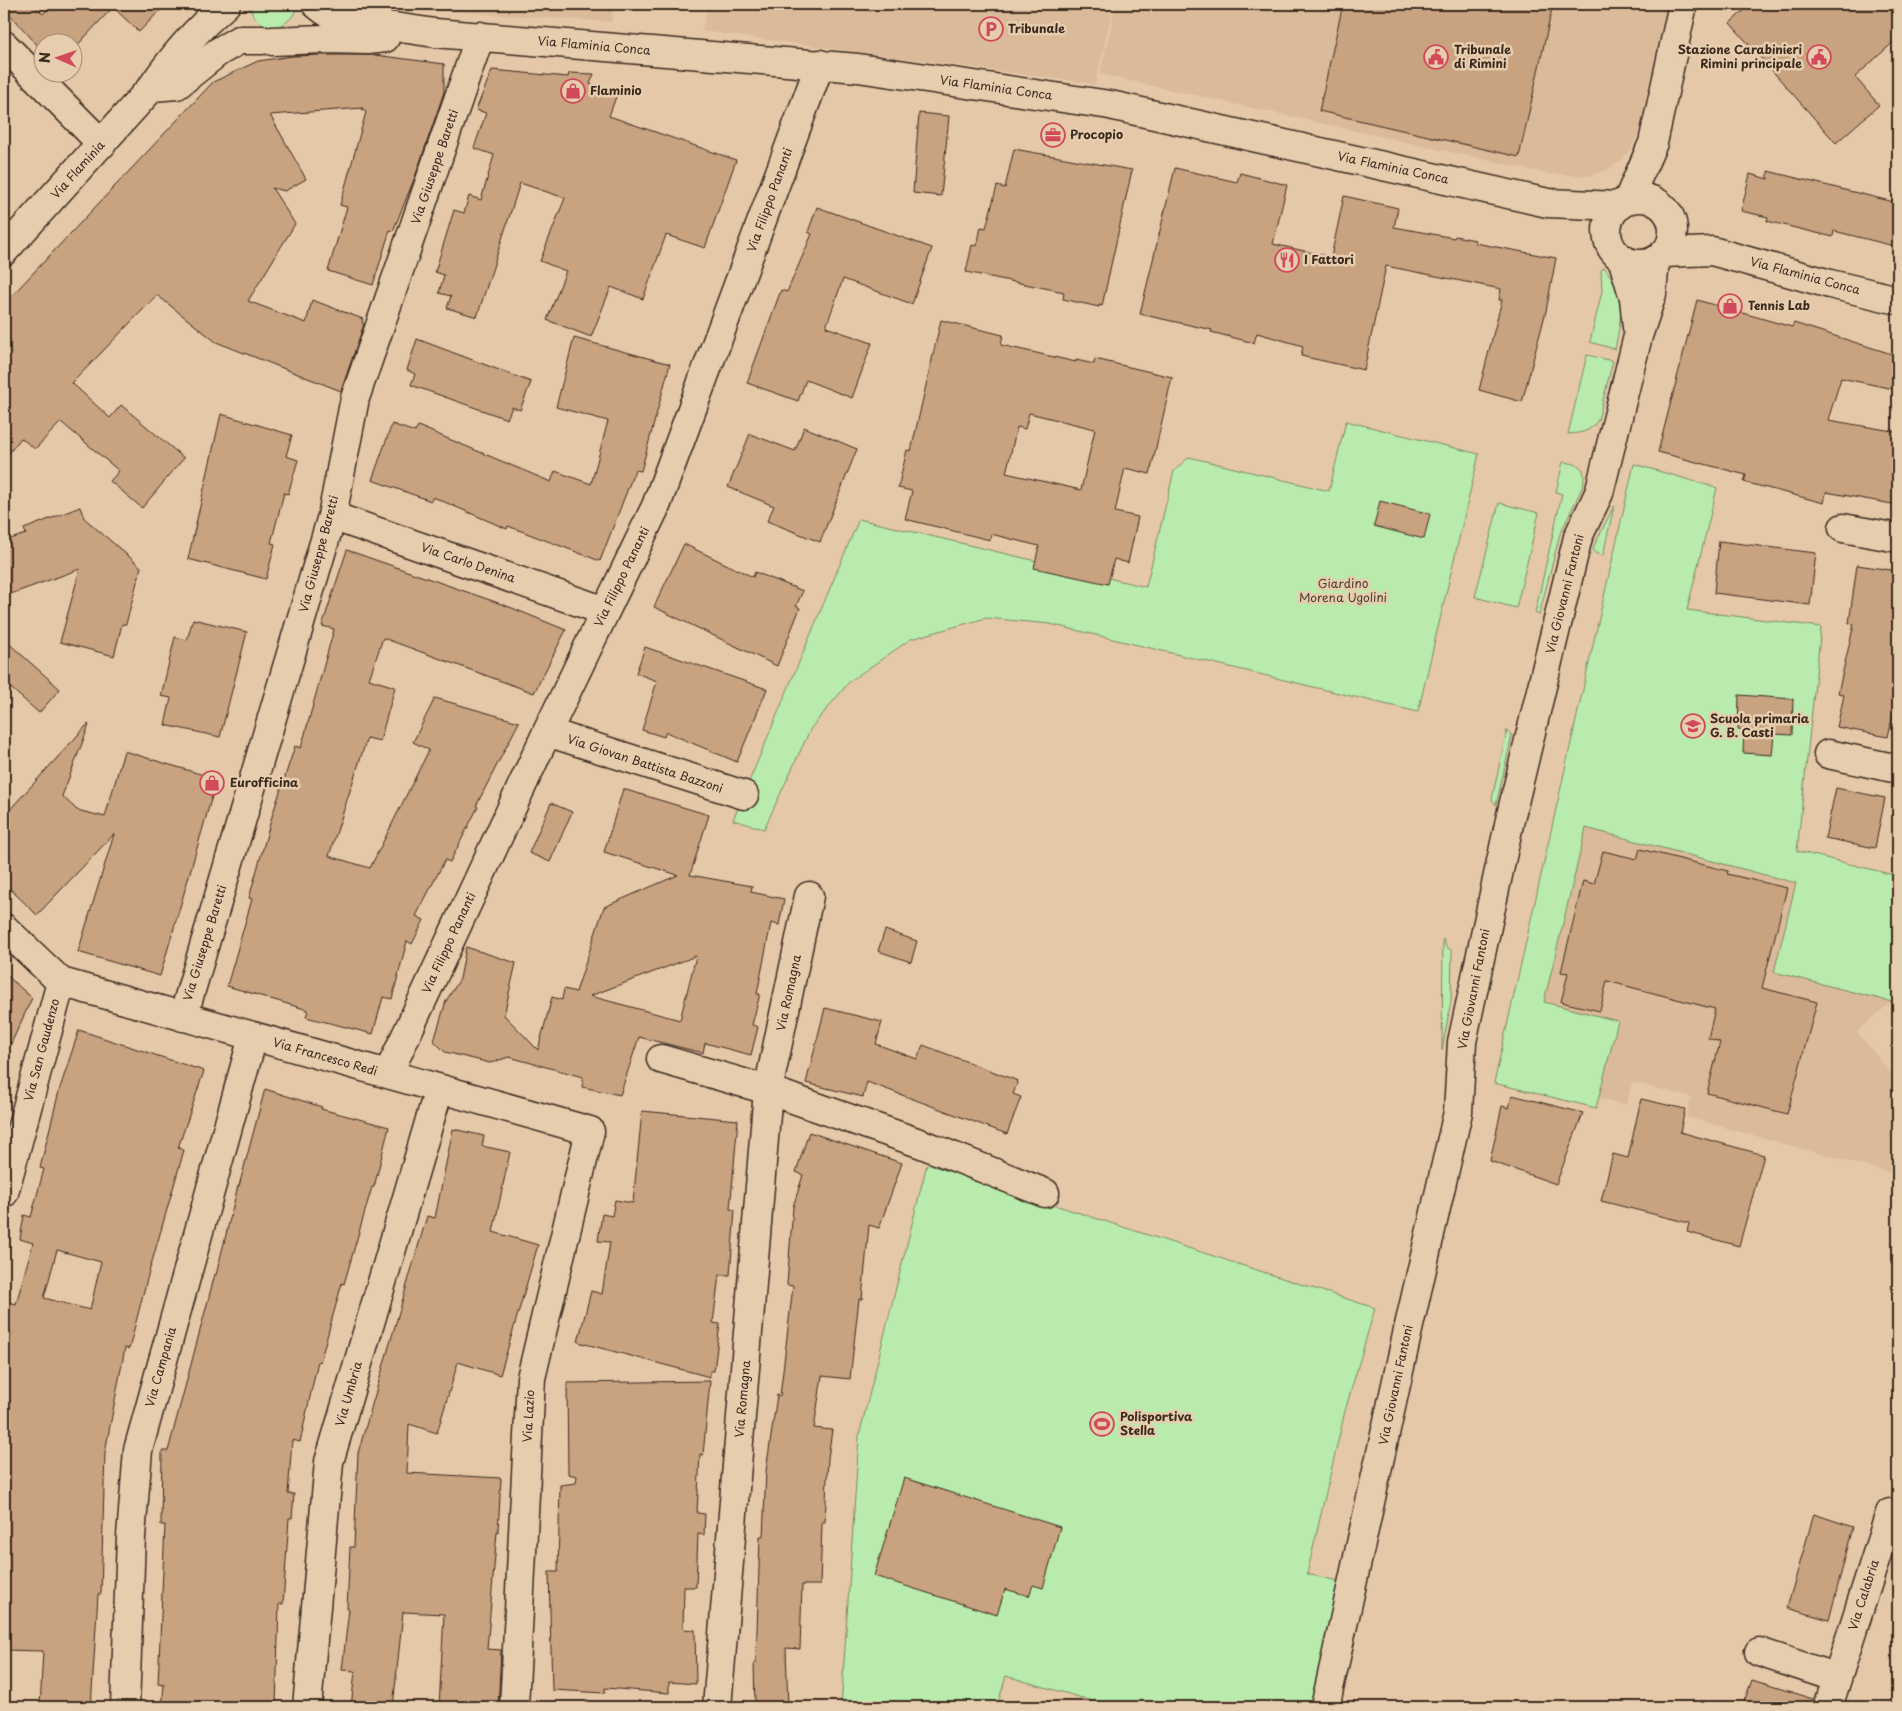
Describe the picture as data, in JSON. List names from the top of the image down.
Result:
{
  "streets": {
    "street": [
      "Via Flaminia Conca",
      "Via Giuseppe Baretti",
      "Via Flaminia",
      "Via Filippo Pananti",
      "Via Carlo Denina",
      "Via Giovanni Fantoni",
      "Via Giovan Battista Bazzoni",
      "Via Romagna",
      "Via San Gaudenzo",
      "Via Francesco Redi",
      "Via Campania",
      "Via Umbria",
      "Via Lazio",
      "Via Calabria"
    ]
  },
  "crossings": [
    ["Via Flaminia Conca", "Via Giuseppe Baretti"],
    ["Via Flaminia Conca", "Via Filippo Pananti"],
    ["Via Flaminia Conca", "Via Giovanni Fantoni"],
    ["Via Giuseppe Baretti", "Via Carlo Denina"],
    ["Via Giuseppe Baretti", "Via Francesco Redi"],
    ["Via Filippo Pananti", "Via Carlo Denina"],
    ["Via Filippo Pananti", "Via Giovan Battista Bazzoni"],
    ["Via Filippo Pananti", "Via Francesco Redi"],
    ["Via San Gaudenzo", "Via Francesco Redi"],
    ["Via Francesco Redi", "Via Campania"],
    ["Via Francesco Redi", "Via Umbria"],
    ["Via Francesco Redi", "Via Lazio"]
  ],
  "parks": ["Giardino Morena Ugolini"],
  "places": {
    "parking": ["Tribunale"],
    "public building": ["Tribunale di Rimini", "Stazione Carabinieri Rimini principale"],
    "shop": ["Flaminio", "Tennis Lab", "Eurofficina"],
    "office": ["Procopio"],
    "restaurant": ["I Fattori"],
    "school or university": ["Scuola primaria G. B. Casti"],
    "sports": ["Polisportiva Stella"]
  },
  "north": "left"
}
